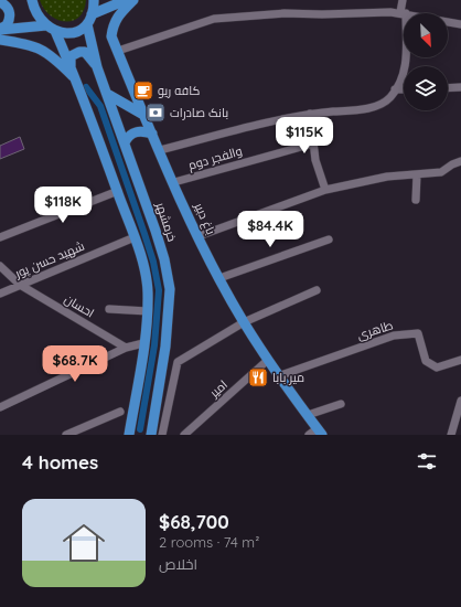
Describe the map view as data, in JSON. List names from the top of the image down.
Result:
{
  "streets": {
    "main road": ["باغ دبیر", "خرمشهر"],
    "street": [
      "والفجر دوم",
      "شهید حسن پور",
      "احسان",
      "طاهری",
      "امیر"
    ]
  },
  "crossings": [
    ["والفجر دوم", "باغ دبیر"],
    ["باغ دبیر", "طاهری"],
    ["باغ دبیر", "امیر"],
    ["شهید حسن پور", "احسان"]
  ],
  "places": {
    "cafe": ["کافه ریو"],
    "bank": ["بانک صادرات"],
    "restaurant": ["میر بابا"]
  },
  "north": "bottom right",
  "page": {
    "price": [
      "$115K",
      "$118K",
      "$84.4K",
      "$68.7K"
    ],
    "heading": "4 homes",
    "list": [
      {
        "name": "$68,700",
        "note": "2 rooms · 74 m² · اخلاص"
      }
    ]
  }
}
